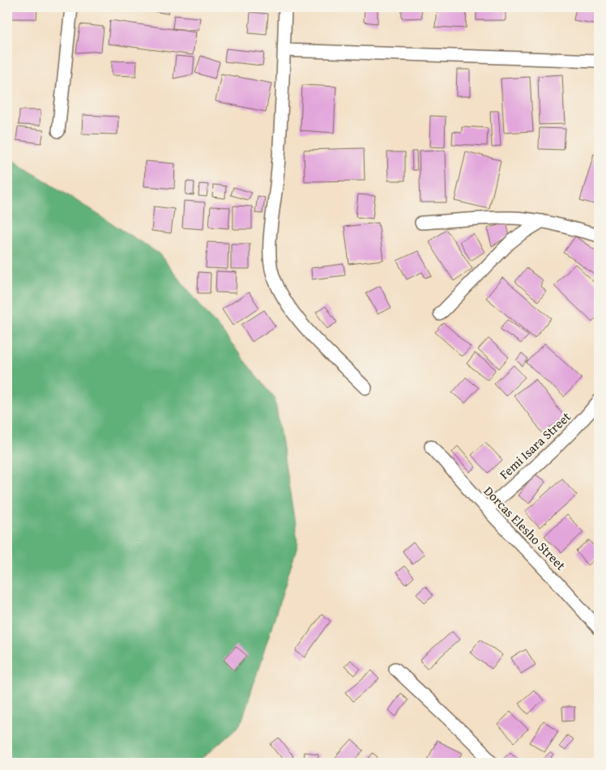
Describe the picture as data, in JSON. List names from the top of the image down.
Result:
{
  "streets": {
    "street": ["Femi Isara Street", "Dorcas Elesho Street"]
  },
  "crossings": [
    ["Femi Isara Street", "Dorcas Elesho Street"]
  ]
}
